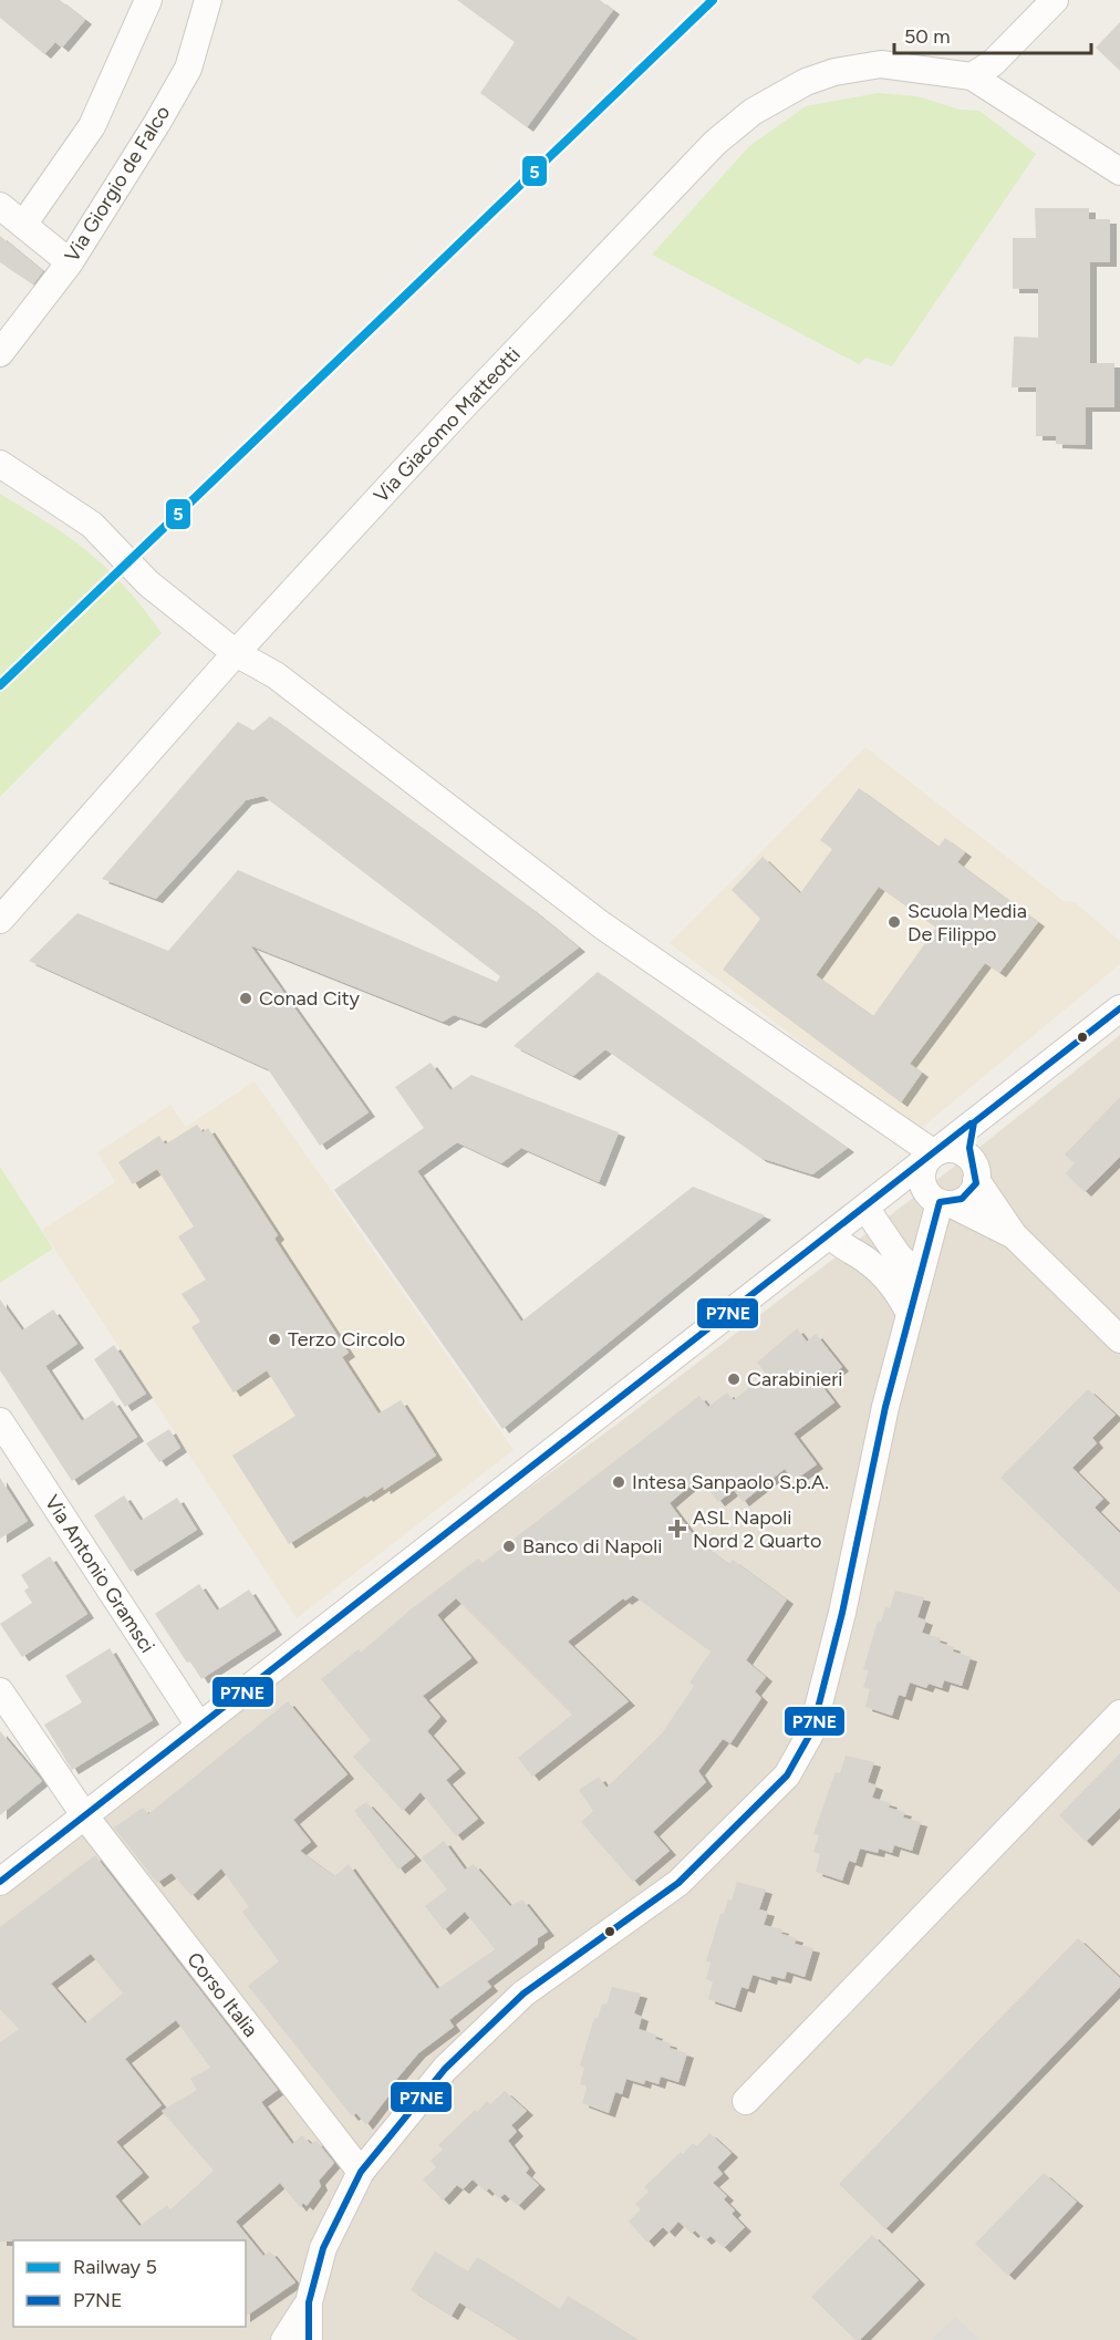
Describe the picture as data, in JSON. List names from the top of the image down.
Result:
{
  "streets": {
    "street": [
      "Via Giorgio de Falco",
      "Via Giacomo Matteotti",
      "Via Antonio Gramsci",
      "Corso Italia"
    ]
  },
  "places": {
    "other": [
      "Scuola Media De Filippo",
      "Conad City",
      "Terzo Circolo",
      "Carabinieri",
      "Intesa Sanpaolo S.p.A.",
      "Banco di Napoli"
    ],
    "health": ["ASL Napoli Nord 2 Quarto"]
  },
  "lines": ["rail line 5", "transit line P7NE"],
  "legend": ["Railway 5", "P7NE"],
  "scale_bar": "50 m"
}
